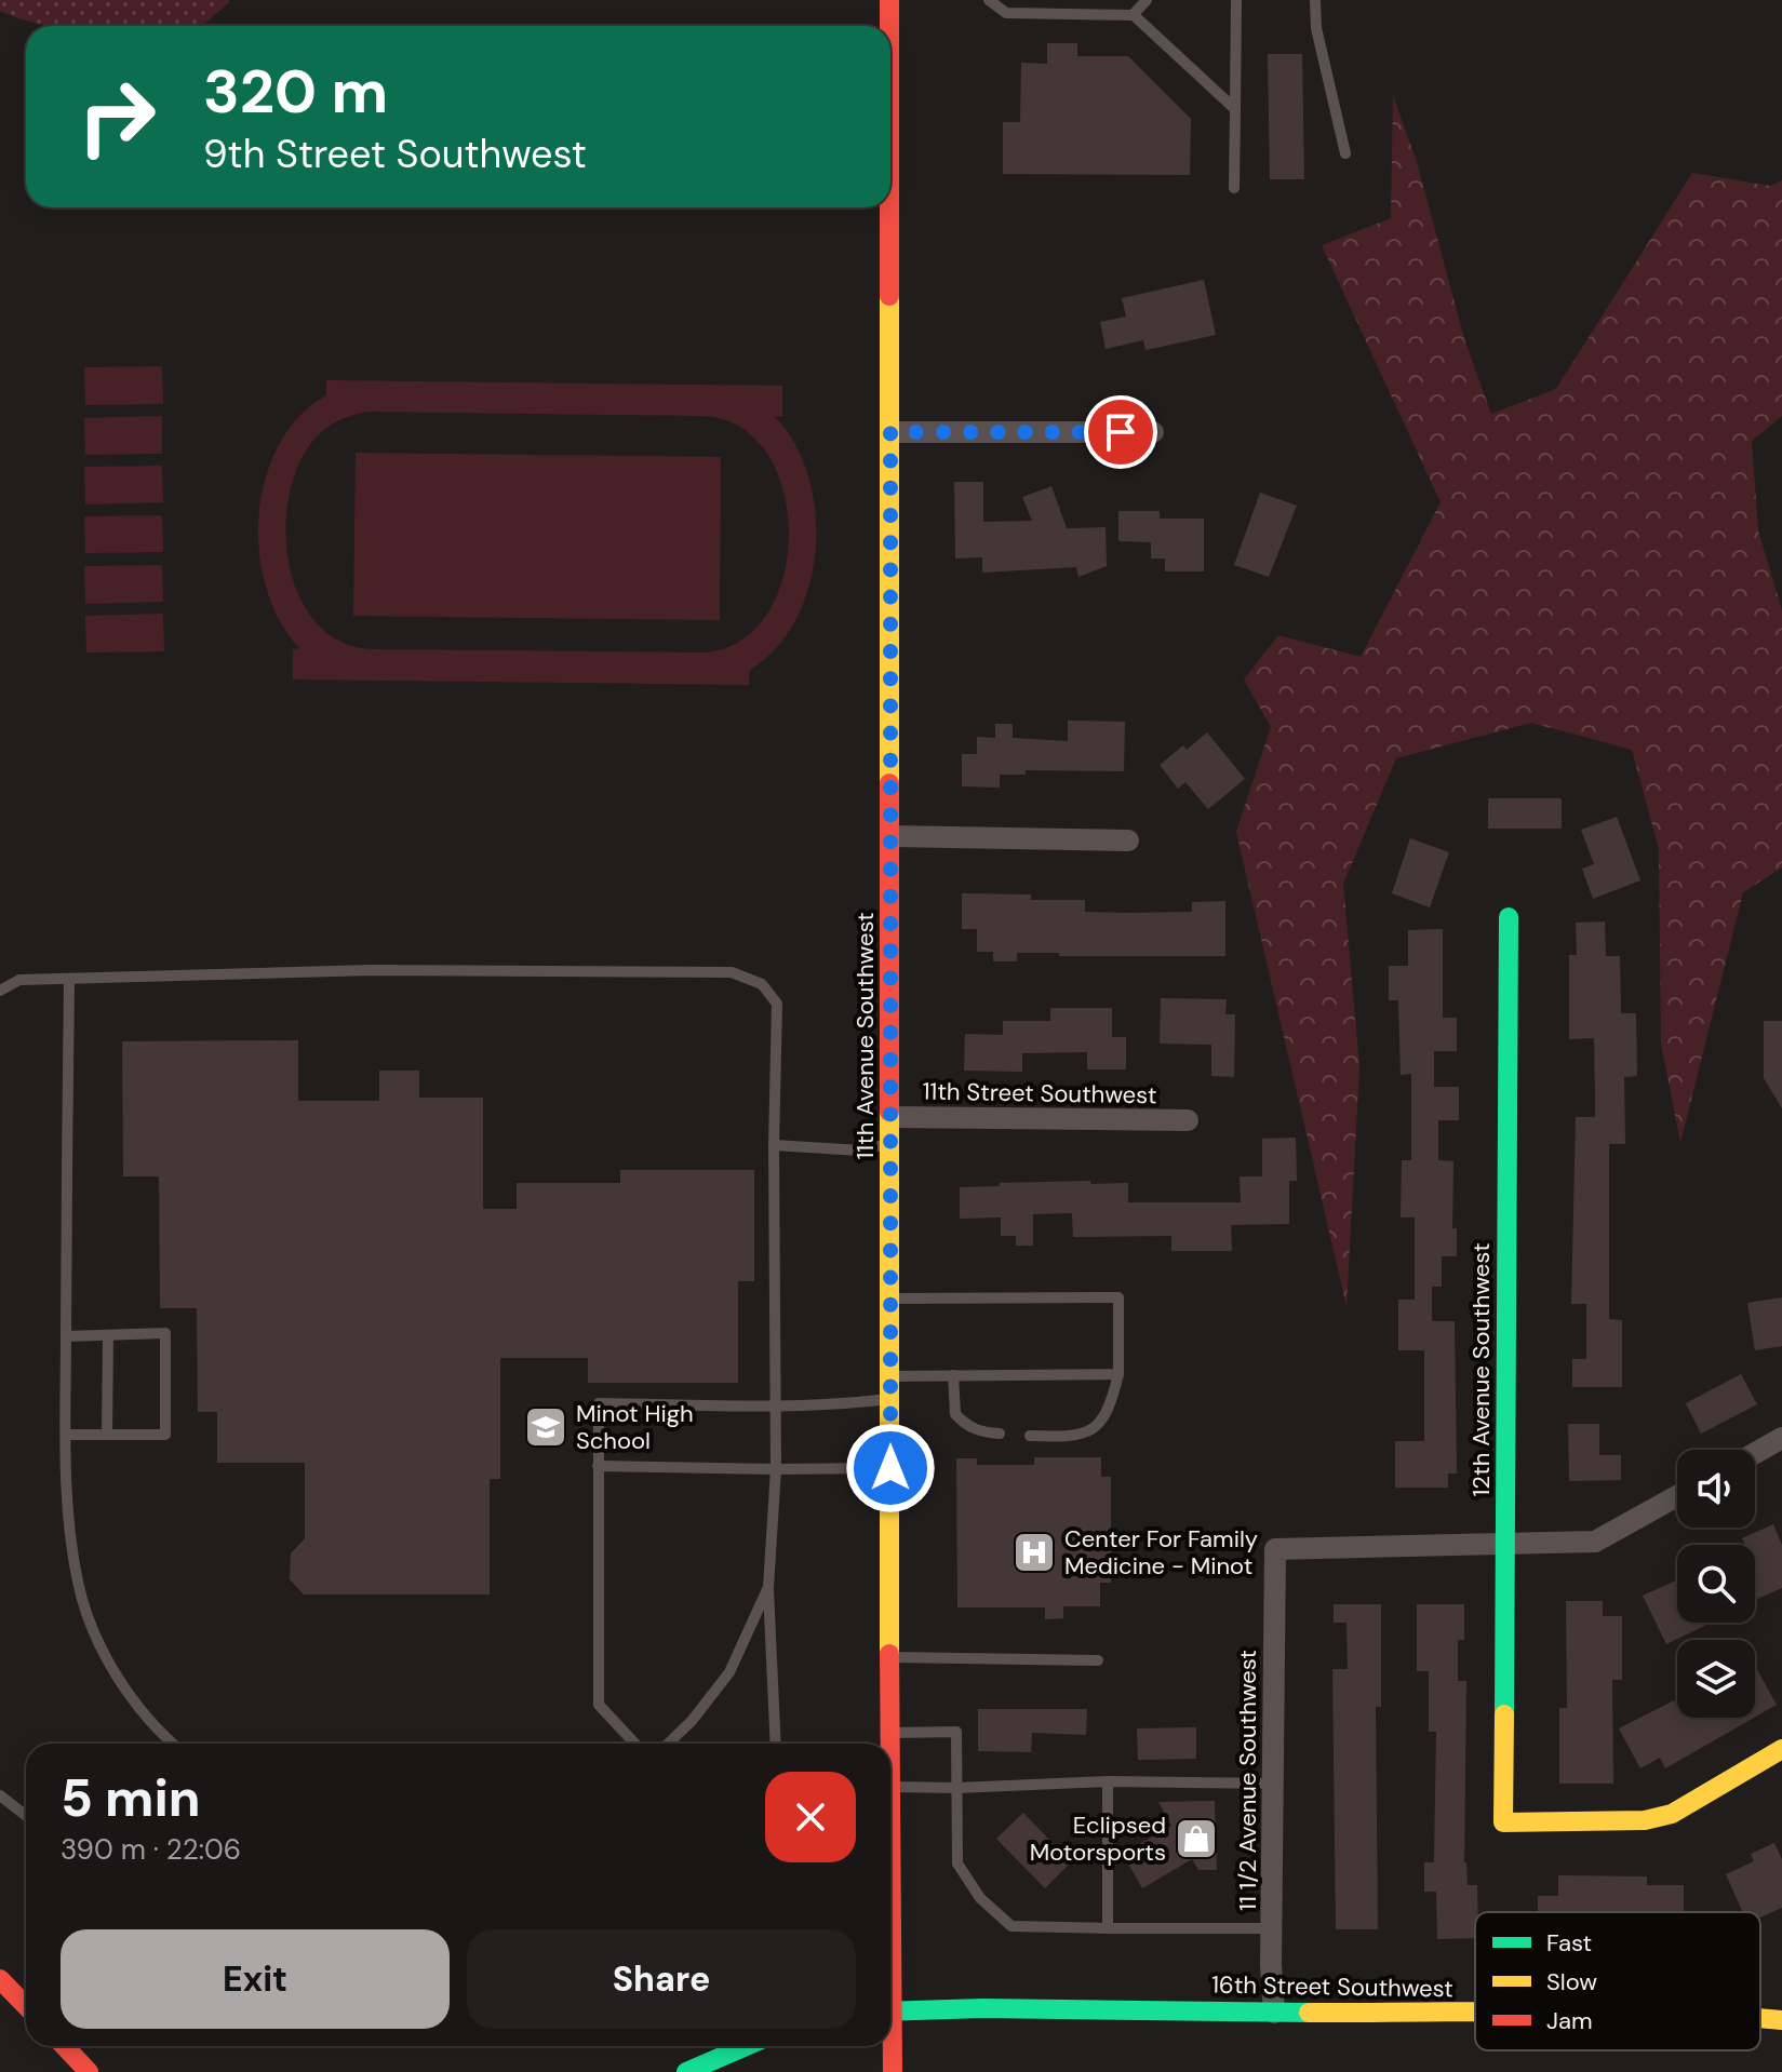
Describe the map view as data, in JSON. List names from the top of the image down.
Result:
{
  "streets": {
    "street": [
      "11th Avenue Southwest",
      "11th Street Southwest",
      "12th Avenue Southwest",
      "11 1/2 Avenue Southwest",
      "16th Street Southwest"
    ]
  },
  "crossings": [
    ["11th Avenue Southwest", "11th Street Southwest"],
    ["12th Avenue Southwest", "11 1/2 Avenue Southwest"],
    ["11 1/2 Avenue Southwest", "16th Street Southwest"]
  ],
  "places": {
    "school or university": ["Minot High School"],
    "hospital": ["Center For Family Medicine - Minot"],
    "shop": ["Eclipsed Motorsports"]
  },
  "legend": ["Fast", "Slow", "Jam"],
  "page": {
    "turn": ["320 m", "9th Street Southwest"],
    "heading": ["5 min", "390 m · 22:06"],
    "buttons": ["Exit", "Share"]
  }
}
